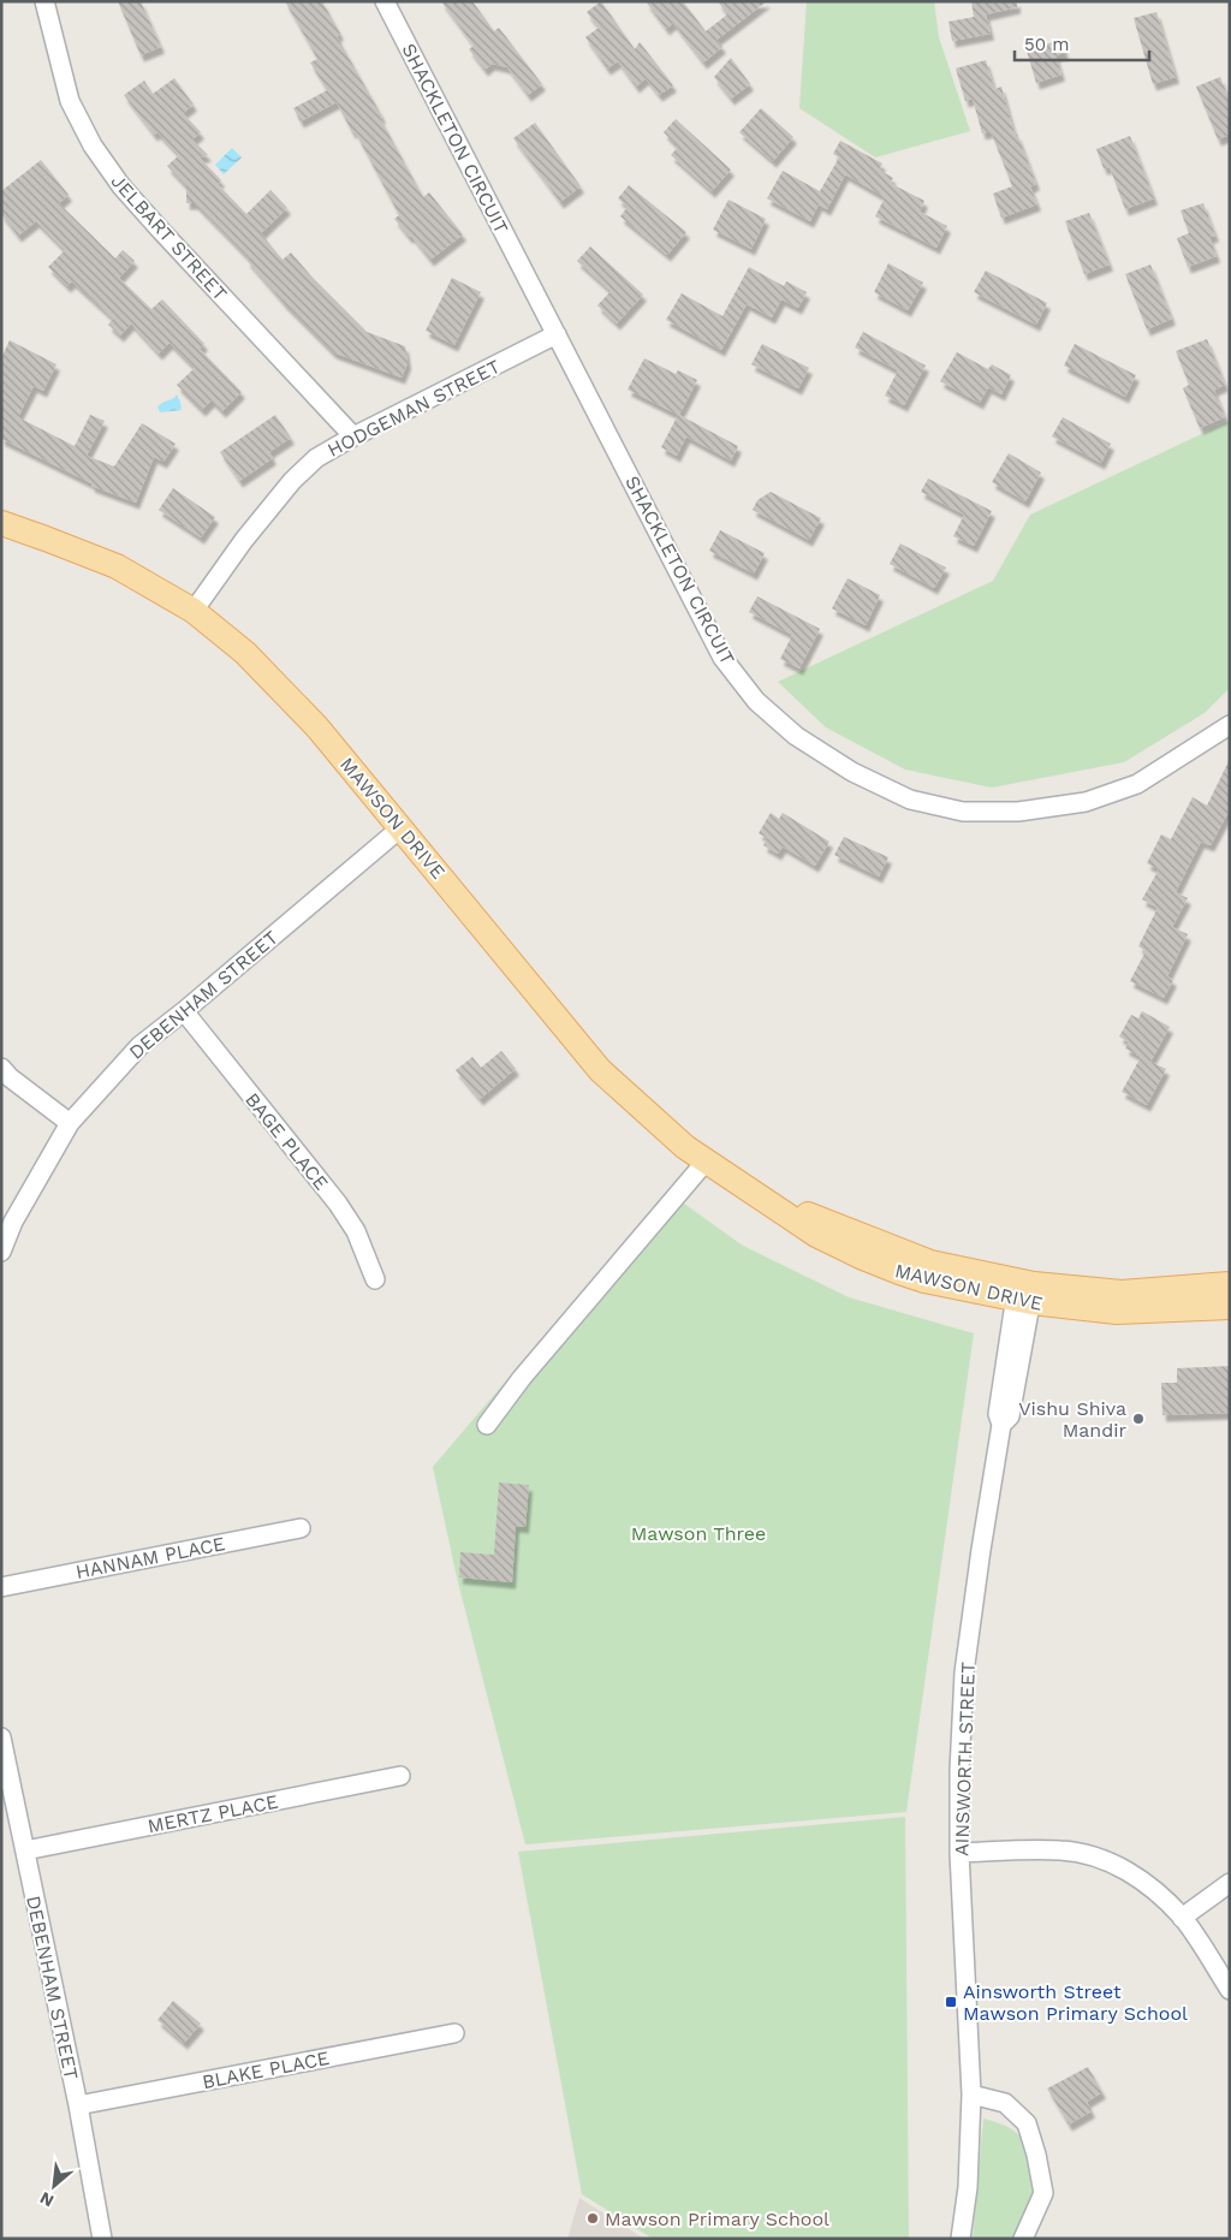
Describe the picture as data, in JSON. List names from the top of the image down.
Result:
{
  "streets": {
    "main road": ["MAWSON DRIVE"],
    "street": [
      "SHACKLETON CIRCUIT",
      "JELBART STREET",
      "HODGEMAN STREET",
      "DEBENHAM STREET",
      "BAGE PLACE",
      "HANNAM PLACE",
      "AINSWORTH STREET",
      "MERTZ PLACE",
      "BLAKE PLACE"
    ]
  },
  "crossings": [
    ["SHACKLETON CIRCUIT", "HODGEMAN STREET"],
    ["JELBART STREET", "HODGEMAN STREET"],
    ["HODGEMAN STREET", "MAWSON DRIVE"],
    ["MAWSON DRIVE", "DEBENHAM STREET"],
    ["MAWSON DRIVE", "AINSWORTH STREET"],
    ["DEBENHAM STREET", "BAGE PLACE"],
    ["DEBENHAM STREET", "MERTZ PLACE"],
    ["DEBENHAM STREET", "BLAKE PLACE"]
  ],
  "parks": ["Mawson Three"],
  "places": {
    "other": ["Vishu Shiva Mandir", "Mawson Primary School"],
    "transit": ["Ainsworth Street Mawson Primary School"]
  },
  "scale_bar": "50 m",
  "north": "bottom left"
}
